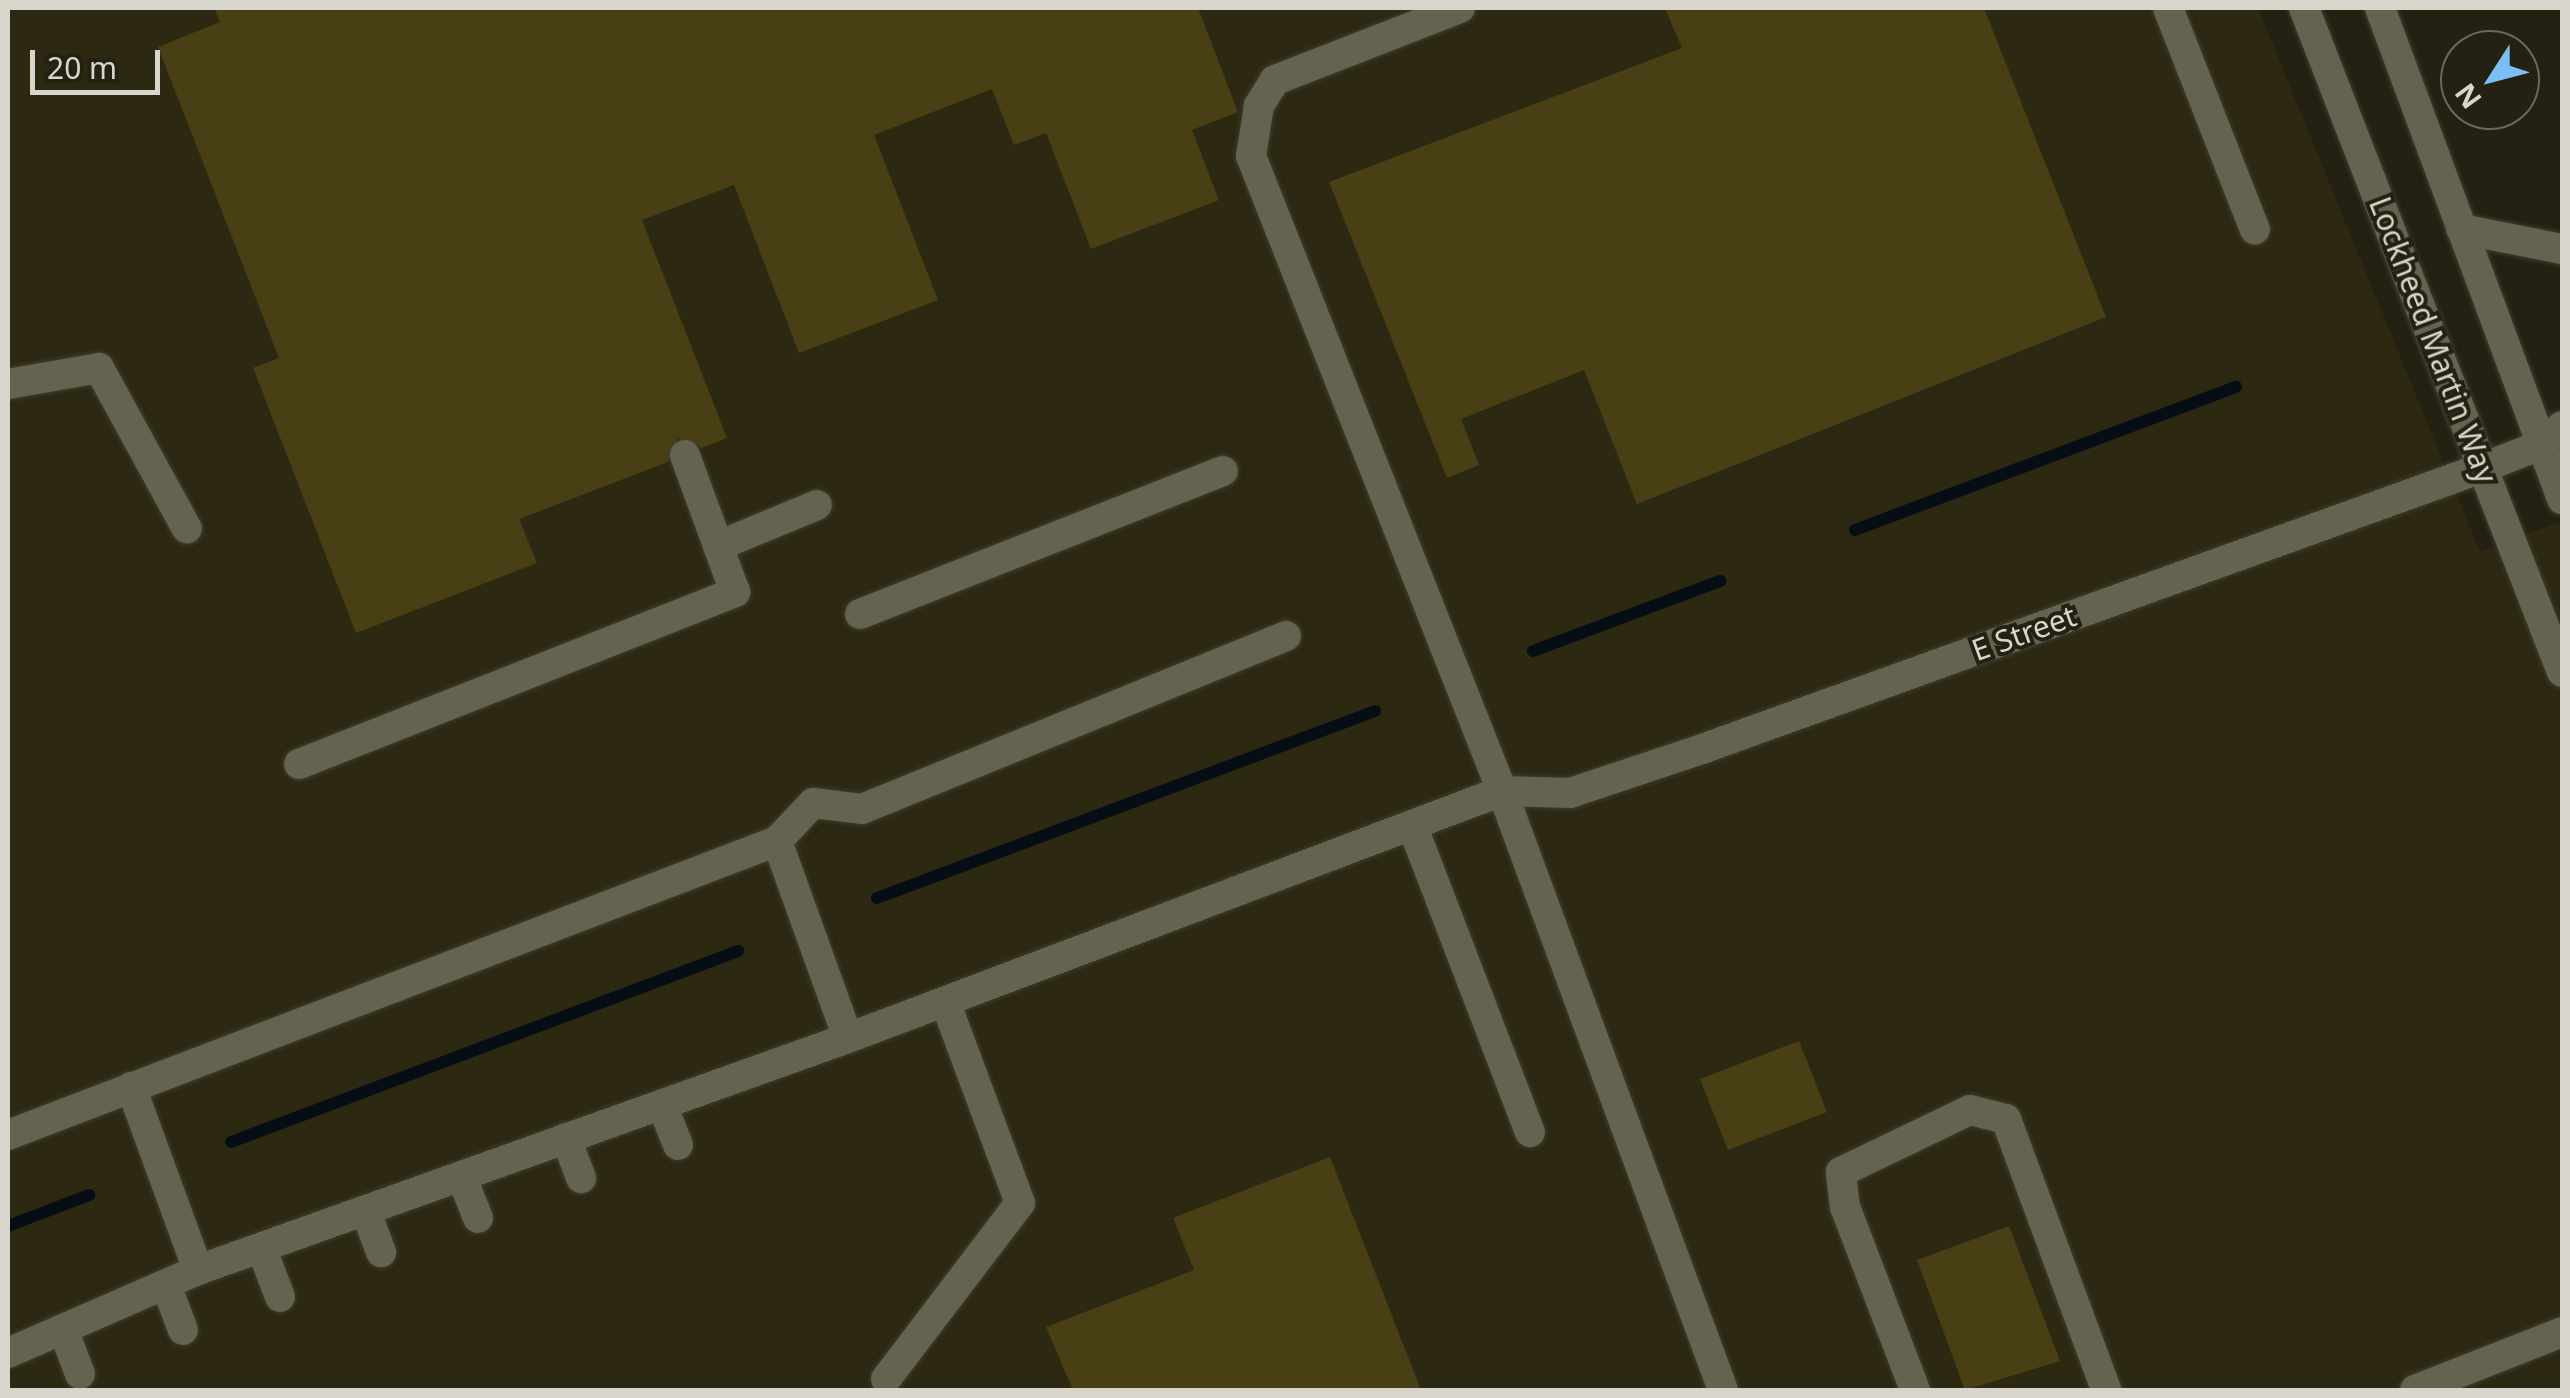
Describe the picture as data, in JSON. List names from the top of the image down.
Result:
{
  "streets": {
    "street": ["Lockheed Martin Way", "E Street"]
  },
  "crossings": [
    ["Lockheed Martin Way", "E Street"]
  ],
  "scale_bar": "20 m",
  "north": "bottom left"
}
